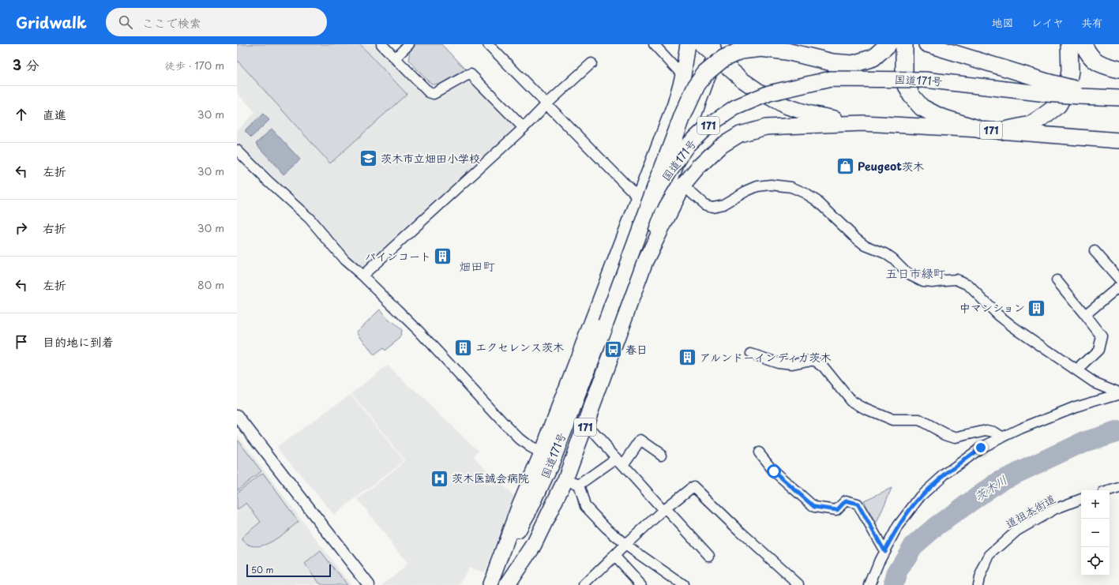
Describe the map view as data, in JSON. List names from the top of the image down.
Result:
{
  "streets": {
    "highway": ["国道171号", "171"],
    "street": ["道祖本街道"]
  },
  "districts": ["畑田町", "五日市緑町"],
  "water": ["茨木川"],
  "places": {
    "school or university": ["茨木市立畑田小学校"],
    "shop": ["Peugeot茨木"],
    "building": [
      "パインコート",
      "中マンション",
      "エクセレンス茨木",
      "アルンドーインディカ茨木"
    ],
    "bus stop": ["春日"],
    "hospital": ["茨木医誠会病院"]
  },
  "scale_bar": "50 m",
  "page": {
    "header": "Gridwalk",
    "search": "ここで検索",
    "nav": ["地図", "レイヤ", "共有"],
    "heading": ["3 分", "徒歩 · 170 m"],
    "list": [
      ["直進", "30 m"],
      ["左折", "30 m"],
      ["右折", "30 m"],
      ["左折", "80 m"],
      "目的地に到着"
    ],
    "map_buttons": ["+", "−"],
    "scale": "50 m"
  }
}
